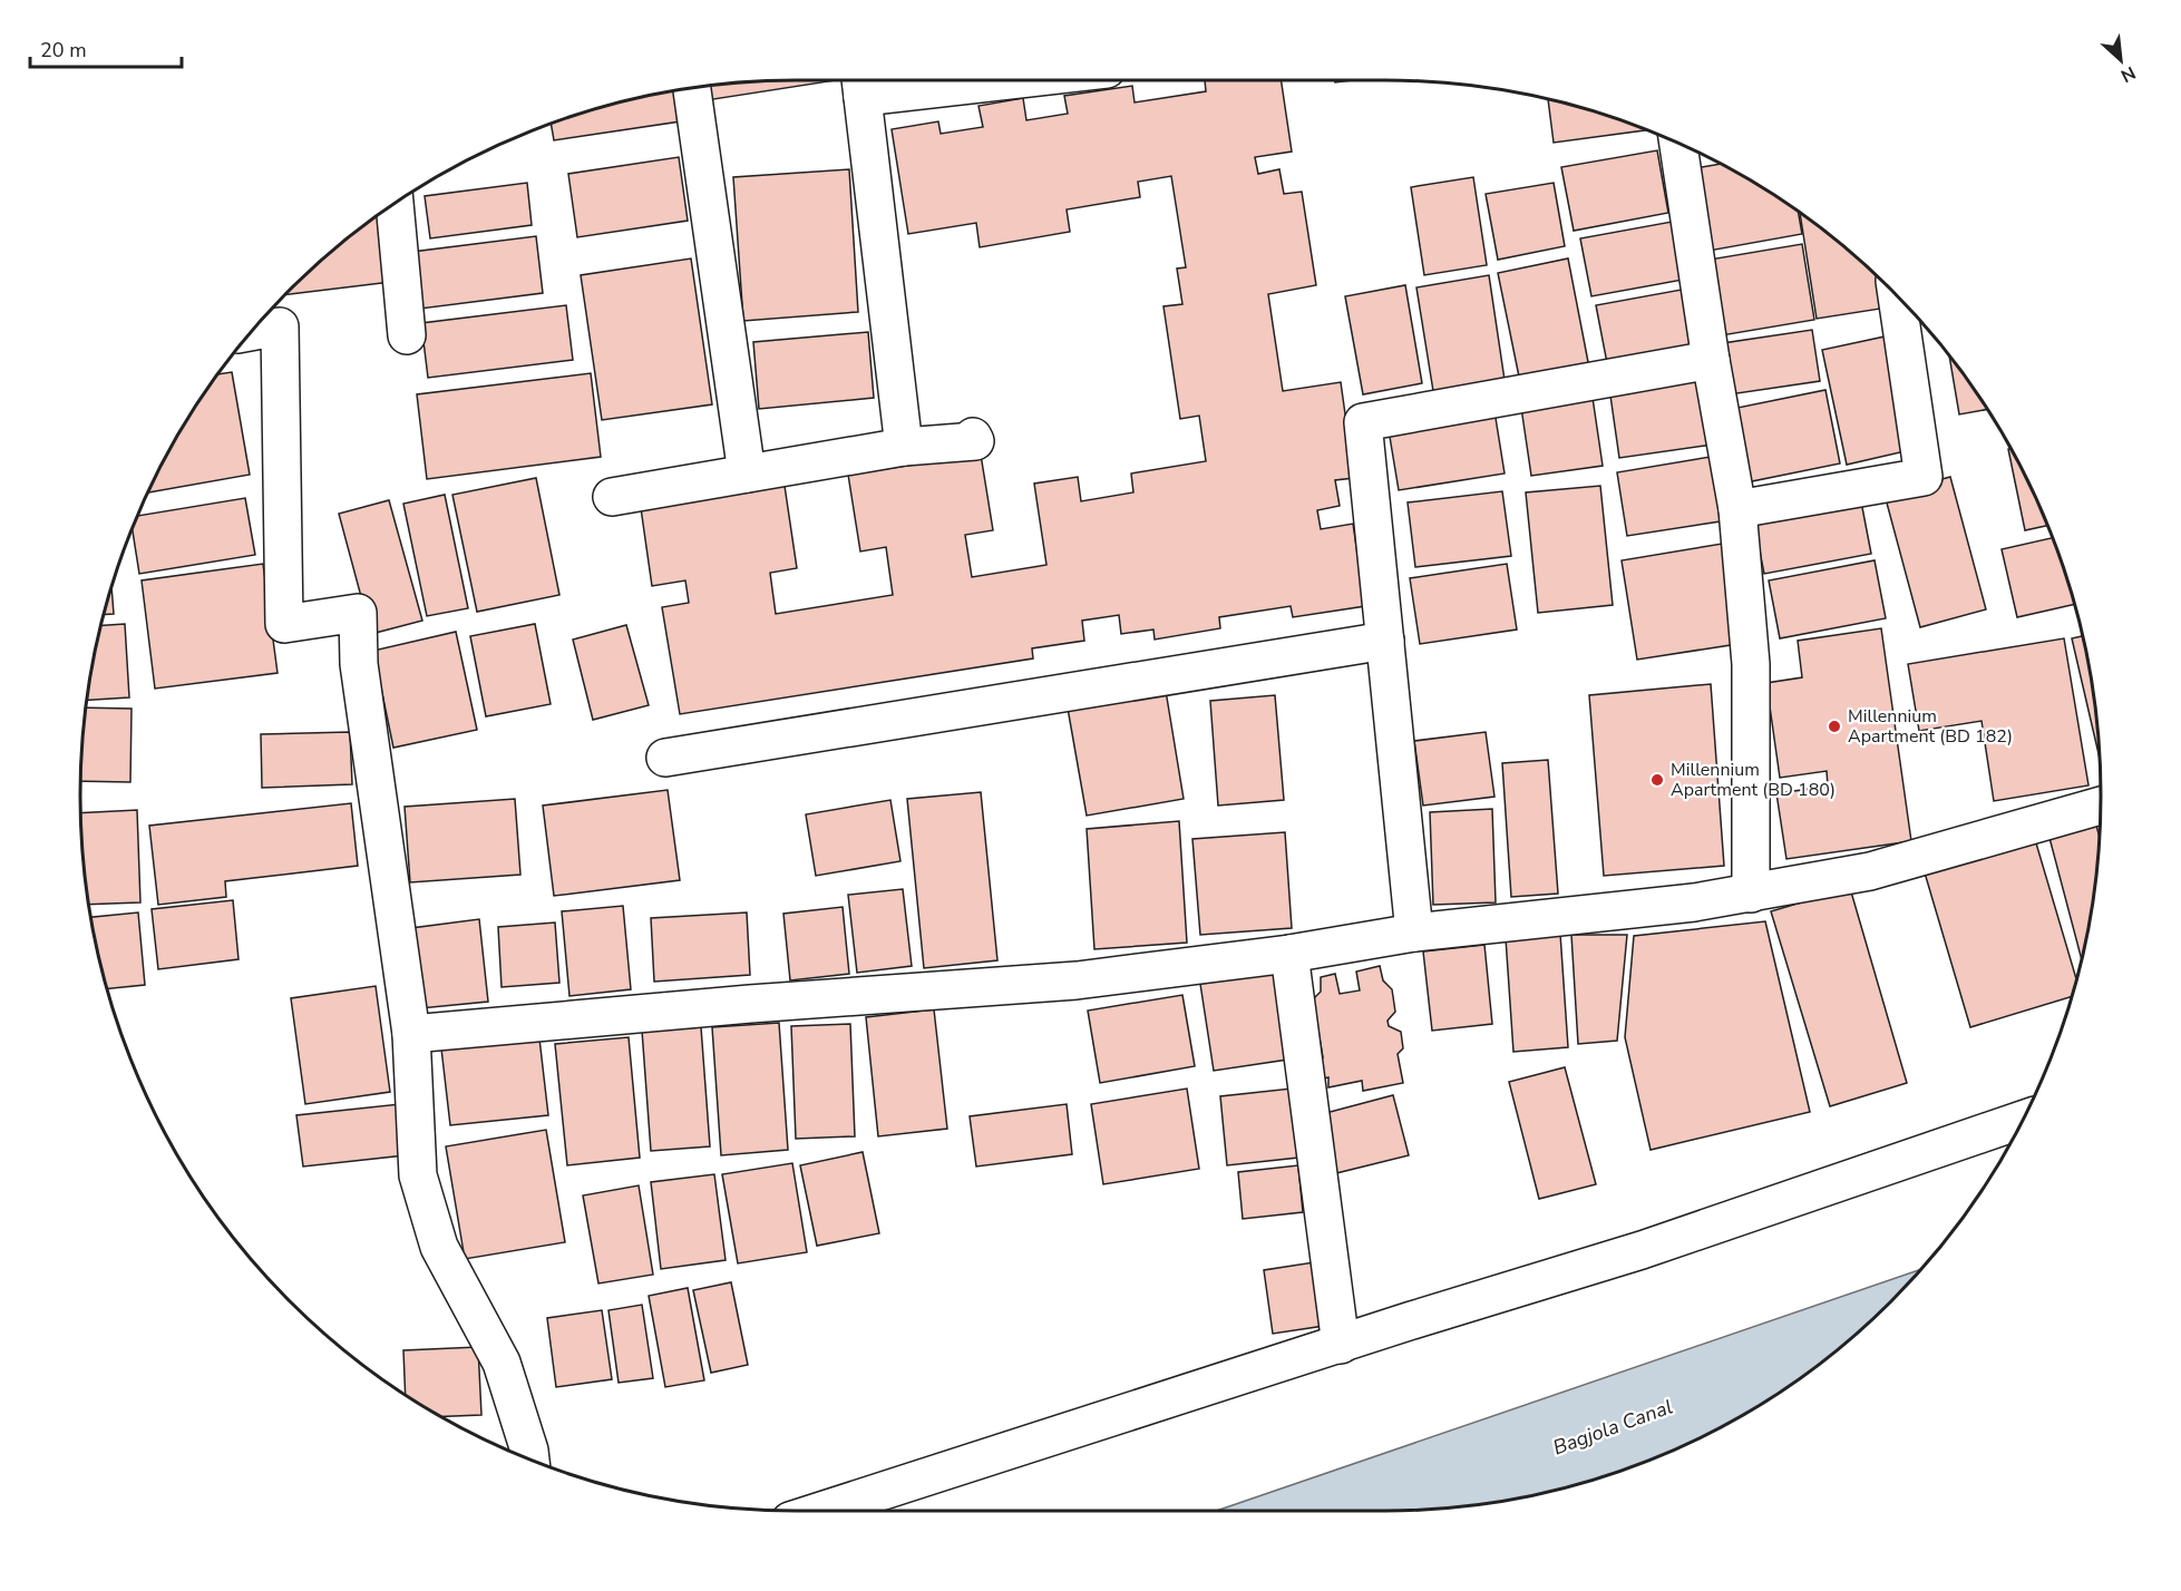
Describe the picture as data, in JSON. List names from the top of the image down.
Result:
{
  "water": ["Bagjola Canal"],
  "places": ["Millennium Apartment (BD 182)", "Millennium Apartment (BD 180)"],
  "scale_bar": "20 m",
  "north": "bottom right"
}
